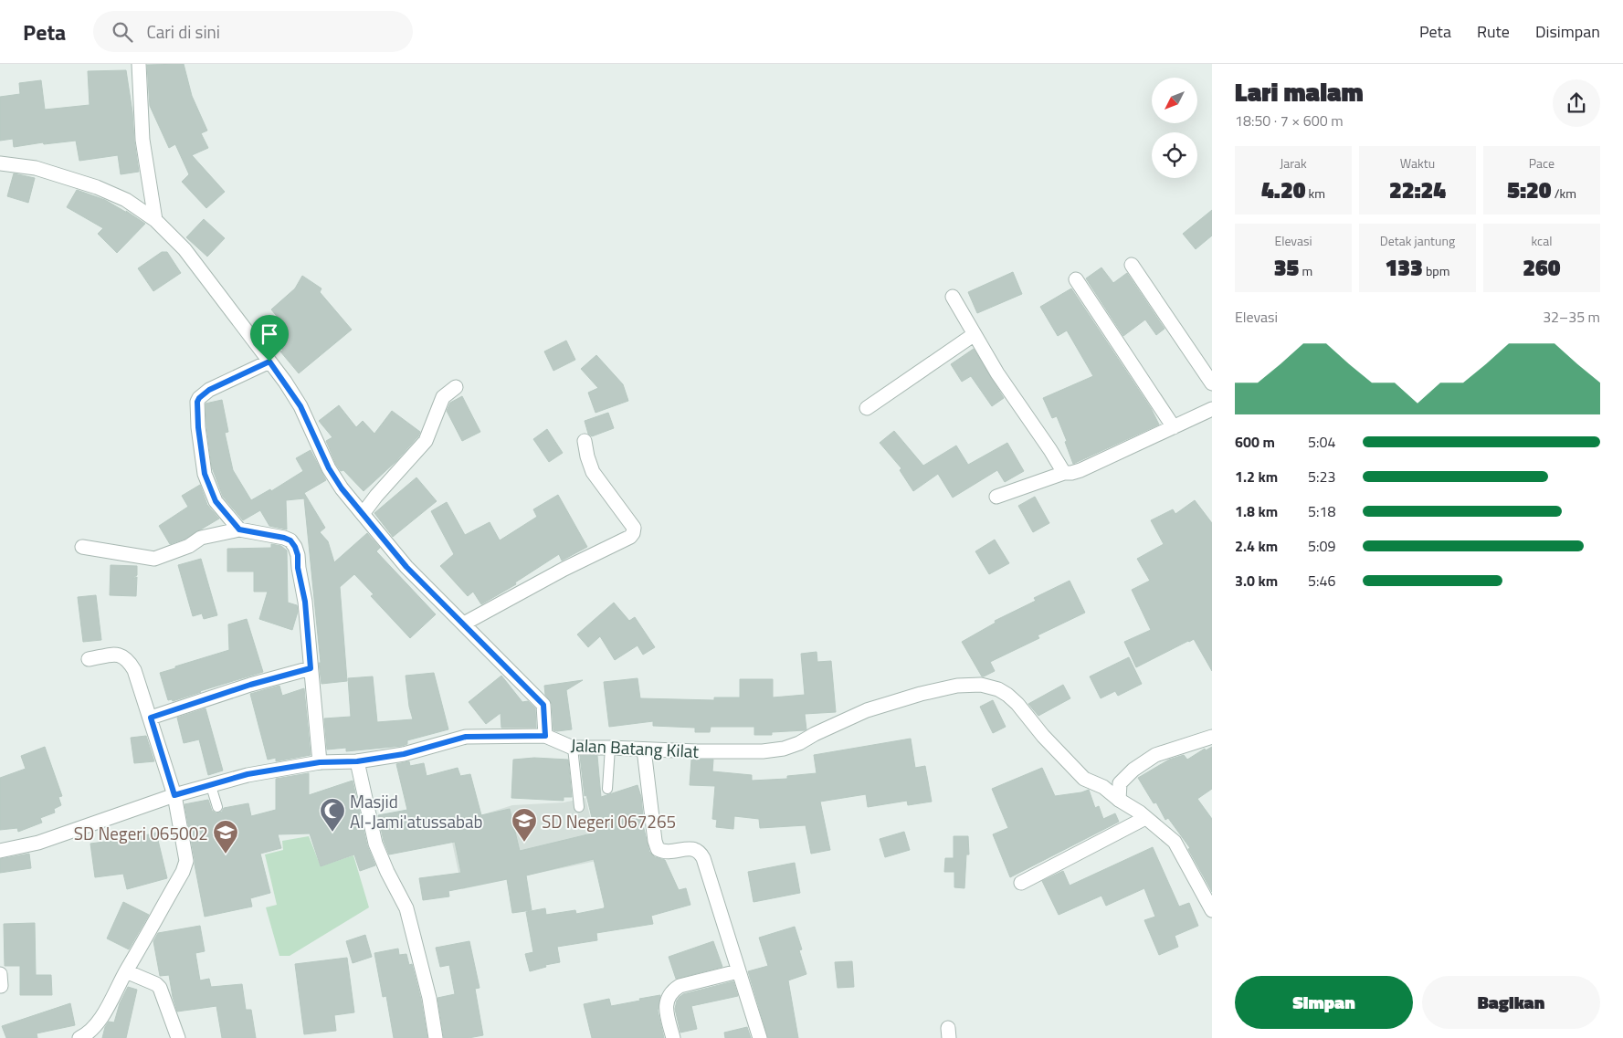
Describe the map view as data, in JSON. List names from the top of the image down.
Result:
{
  "streets": {
    "street": ["Jalan Batang Kilat"]
  },
  "places": {
    "mosque": ["Masjid Al-Jami'atussabab"],
    "school or university": ["SD Negeri 067265", "SD Negeri 065002"]
  },
  "north": "bottom left",
  "page": {
    "header": "Peta",
    "search": "Cari di sini",
    "nav": ["Peta", "Rute", "Disimpan"],
    "heading": ["Lari malam", "18:50 · 7 × 600 m"],
    "stats": [
      ["Jarak", "4.20 km"],
      ["Waktu", "22:24"],
      ["Pace", "5:20 /km"],
      ["Elevasi", "35 m"],
      ["Detak jantung", "133 bpm"],
      ["kcal", "260"]
    ],
    "chart": ["Elevasi", "32–35 m"],
    "list": [
      {
        "name": "600 m",
        "note": "5:04"
      },
      {
        "name": "1.2 km",
        "note": "5:23"
      },
      {
        "name": "1.8 km",
        "note": "5:18"
      },
      {
        "name": "2.4 km",
        "note": "5:09"
      },
      {
        "name": "3.0 km",
        "note": "5:46"
      }
    ],
    "buttons": ["Simpan", "Bagikan"]
  }
}
